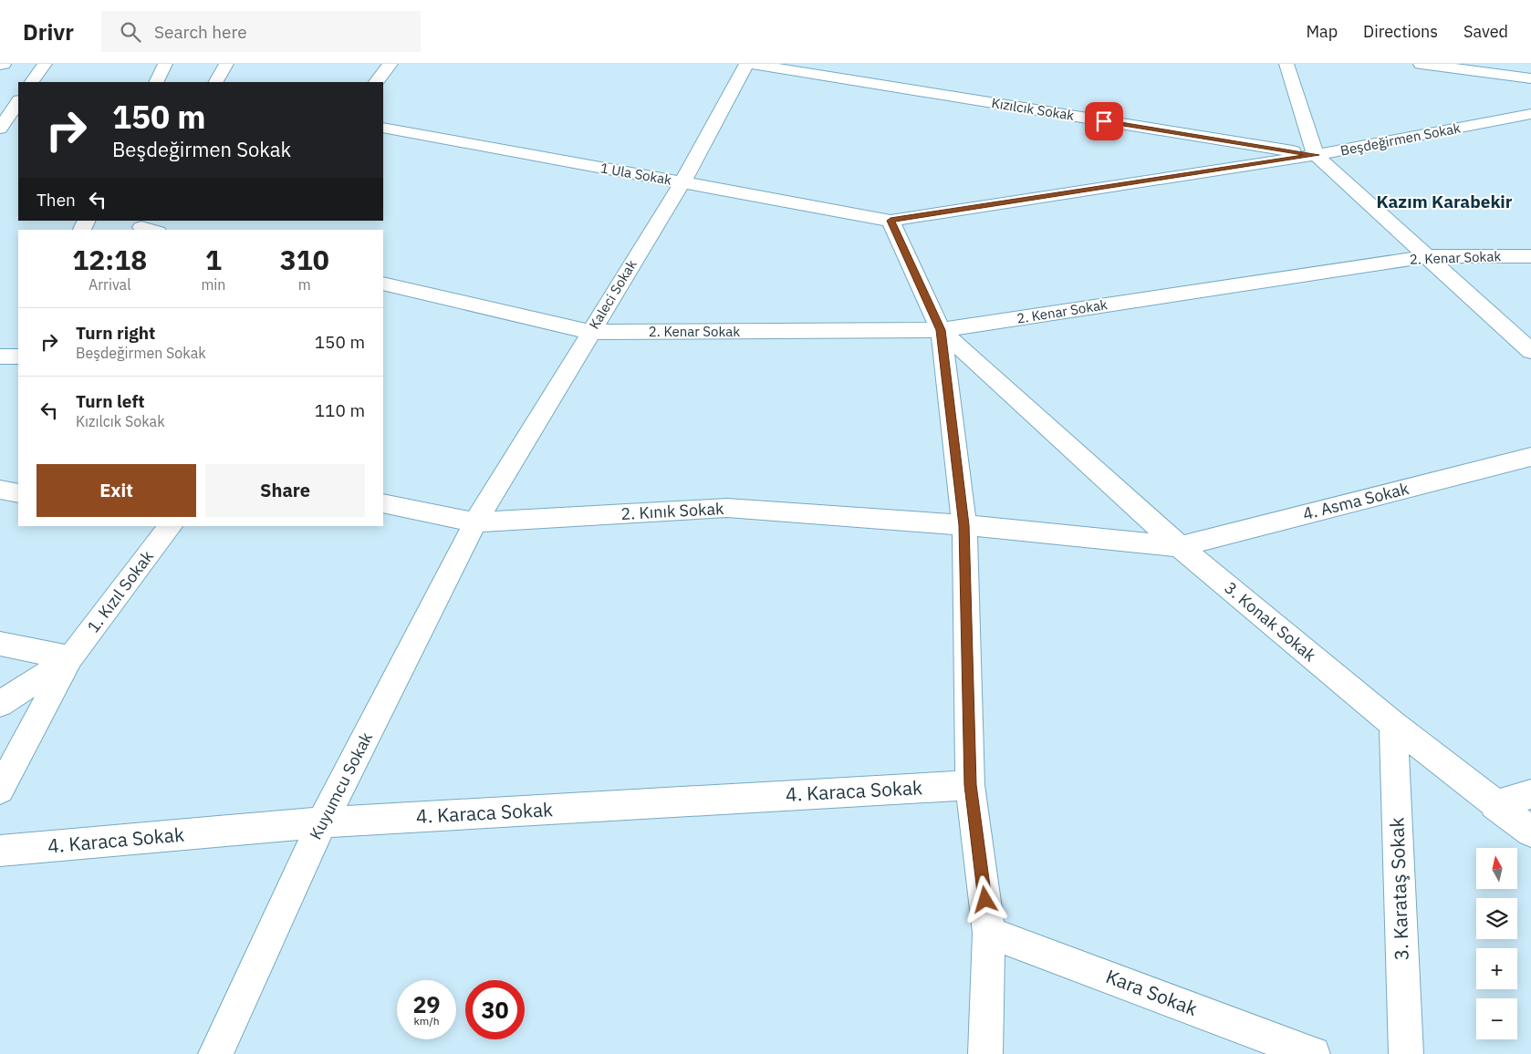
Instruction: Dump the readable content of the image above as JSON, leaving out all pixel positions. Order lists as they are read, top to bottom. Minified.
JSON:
{"streets":{"street":["Kızılcık Sokak","Beşdeğirmen Sokak","1 Ula Sokak","2. Kenar Sokak","Kaleci Sokak","4. Asma Sokak","2. Kınık Sokak","1. Kızıl Sokak","3. Konak Sokak","Kuyumcu Sokak","4. Karaca Sokak","3. Karataş Sokak","Kara Sokak"]},"crossings":[["Kızılcık Sokak","Beşdeğirmen Sokak"],["Kızılcık Sokak","Kaleci Sokak"],["Beşdeğirmen Sokak","1 Ula Sokak"],["1 Ula Sokak","Kaleci Sokak"],["2. Kenar Sokak","Kaleci Sokak"],["2. Kenar Sokak","3. Konak Sokak"],["Kaleci Sokak","2. Kınık Sokak"],["Kaleci Sokak","Kuyumcu Sokak"],["4. Asma Sokak","3. Konak Sokak"],["2. Kınık Sokak","Kuyumcu Sokak"],["3. Konak Sokak","3. Karataş Sokak"],["Kuyumcu Sokak","4. Karaca Sokak"]],"districts":["Kazım Karabekir"],"north":"top","page":{"header":"Drivr","search":"Search here","nav":["Map","Directions","Saved"],"turn":["150 m","Beşdeğirmen Sokak"],"then":"Then","eta":["12:18","Arrival","1","min","310","m"],"list":[{"name":"Turn right","note":"Beşdeğirmen Sokak","value":"150 m"},{"name":"Turn left","note":"Kızılcık Sokak","value":"110 m"}],"buttons":["Exit","Share"],"map_buttons":["+","−"],"speed":"29 km/h","limit":"30"}}
